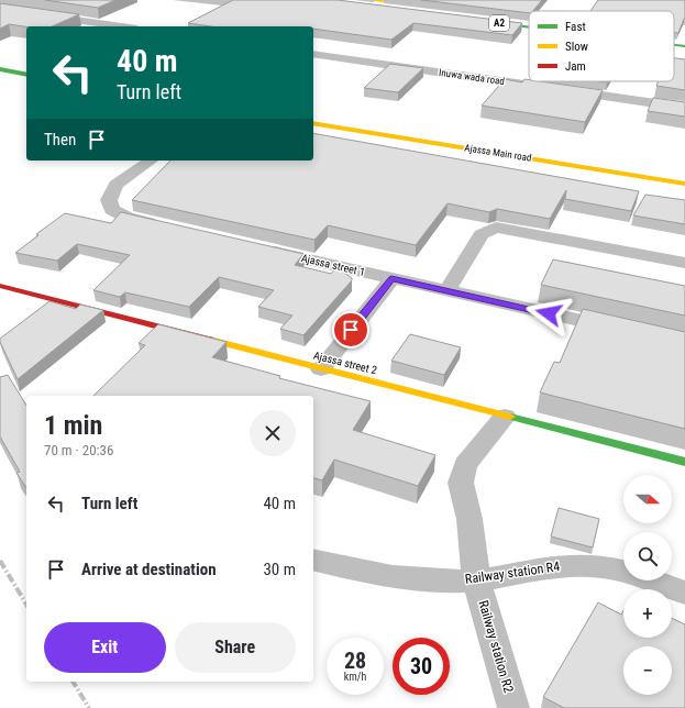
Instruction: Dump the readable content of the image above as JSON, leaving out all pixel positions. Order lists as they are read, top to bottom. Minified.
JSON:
{"streets":{"main road":["A2","Ajassa Main road","Ajassa street 2"],"street":["Inuwa wada road","Ajassa street 1","Railway station R4","Railway station R2"]},"crossings":[["Ajassa street 2","Railway station R2"],["Railway station R4","Railway station R2"]],"legend":["Fast","Slow","Jam"],"north":"right","page":{"turn":["40 m","Turn left"],"then":"Then","heading":["1 min","70 m · 20:36"],"list":[{"name":"Turn left","value":"40 m"},{"name":"Arrive at destination","value":"30 m"}],"map_buttons":["+","−"],"buttons":["Exit","Share"],"speed":"28 km/h","limit":"30"}}
